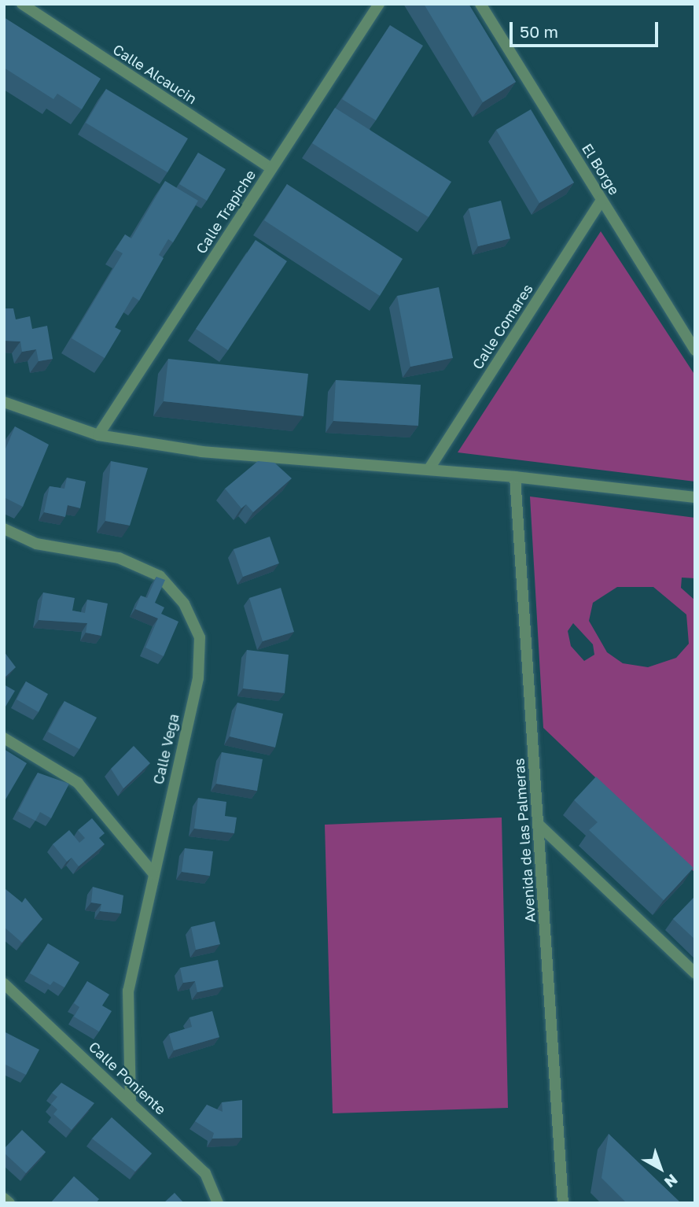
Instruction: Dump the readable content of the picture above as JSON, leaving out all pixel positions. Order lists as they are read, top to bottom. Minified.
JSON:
{"streets":{"street":["Calle Alcaucin","El Borge","Calle Trapiche","Calle Comares","Calle Vega","Avenida de las Palmeras","Calle Poniente"]},"crossings":[["Calle Alcaucin","Calle Trapiche"],["El Borge","Calle Comares"],["Calle Vega","Calle Poniente"]],"scale_bar":"50 m","north":"bottom right"}
